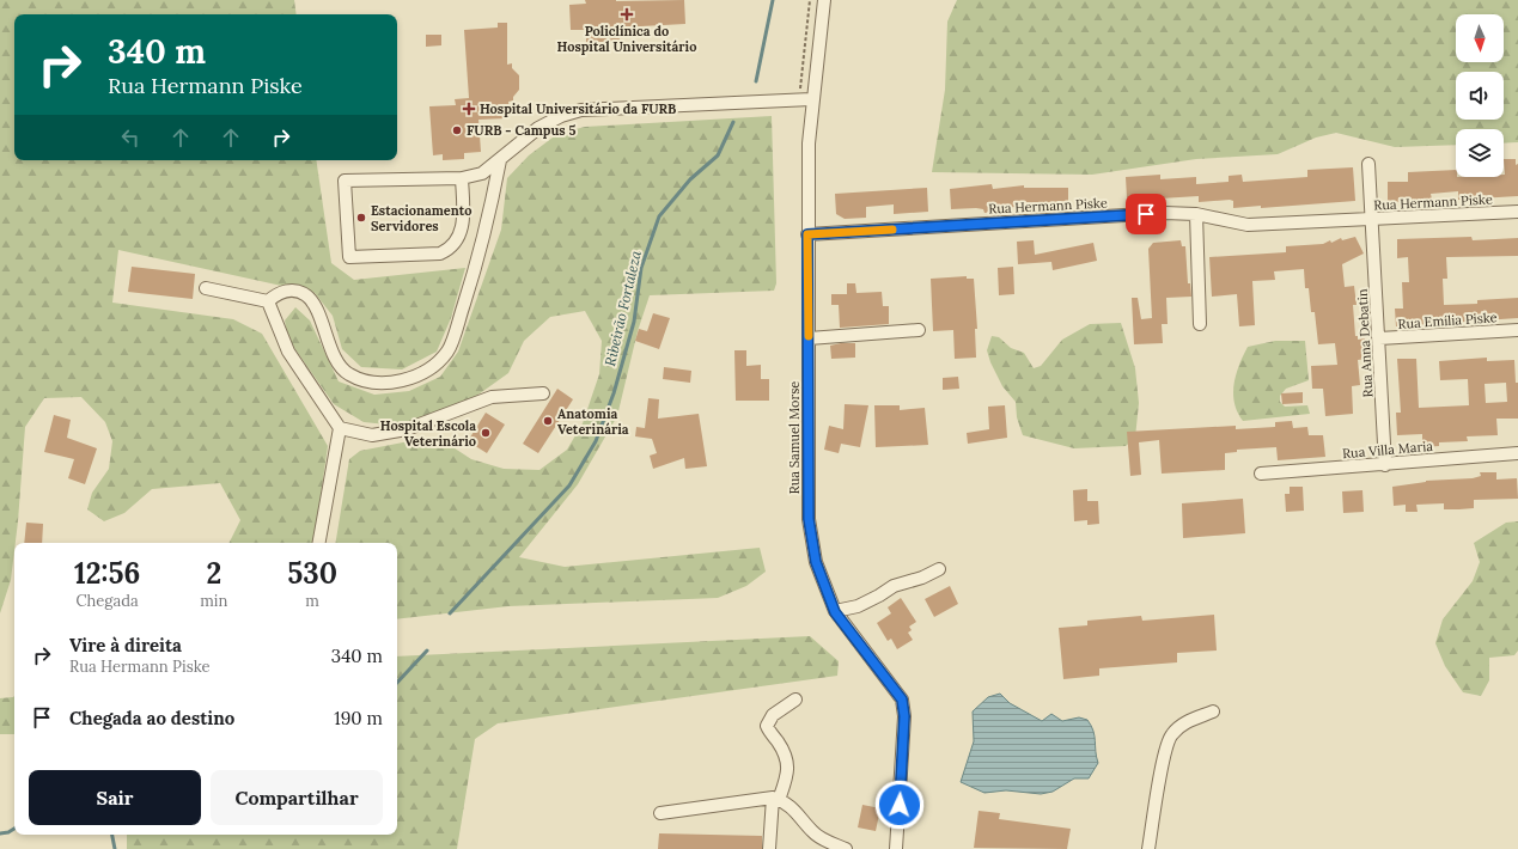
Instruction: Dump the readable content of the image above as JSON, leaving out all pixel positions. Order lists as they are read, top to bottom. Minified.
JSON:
{"streets":{"street":["Rua Hermann Piske","Rua Emília Piske","Rua Anna Debatin","Rua Samuel Morse","Rua Villa Maria"]},"crossings":[["Rua Hermann Piske","Rua Anna Debatin"],["Rua Hermann Piske","Rua Samuel Morse"],["Rua Emília Piske","Rua Anna Debatin"],["Rua Anna Debatin","Rua Villa Maria"]],"water":["Ribeirão Fortaleza"],"places":{"health":["Policlínica do Hospital Universitário","Hospital Universitário da FURB"],"other":["FURB - Campus 5","Estacionamento Servidores","Anatomia Veterinária","Hospital Escola Veterinário"]},"north":"bottom","page":{"turn":["340 m","Rua Hermann Piske"],"eta":["12:56","Chegada","2","min","530","m"],"list":[{"name":"Vire à direita","note":"Rua Hermann Piske","value":"340 m"},{"name":"Chegada ao destino","value":"190 m"}],"buttons":["Sair","Compartilhar"]}}
